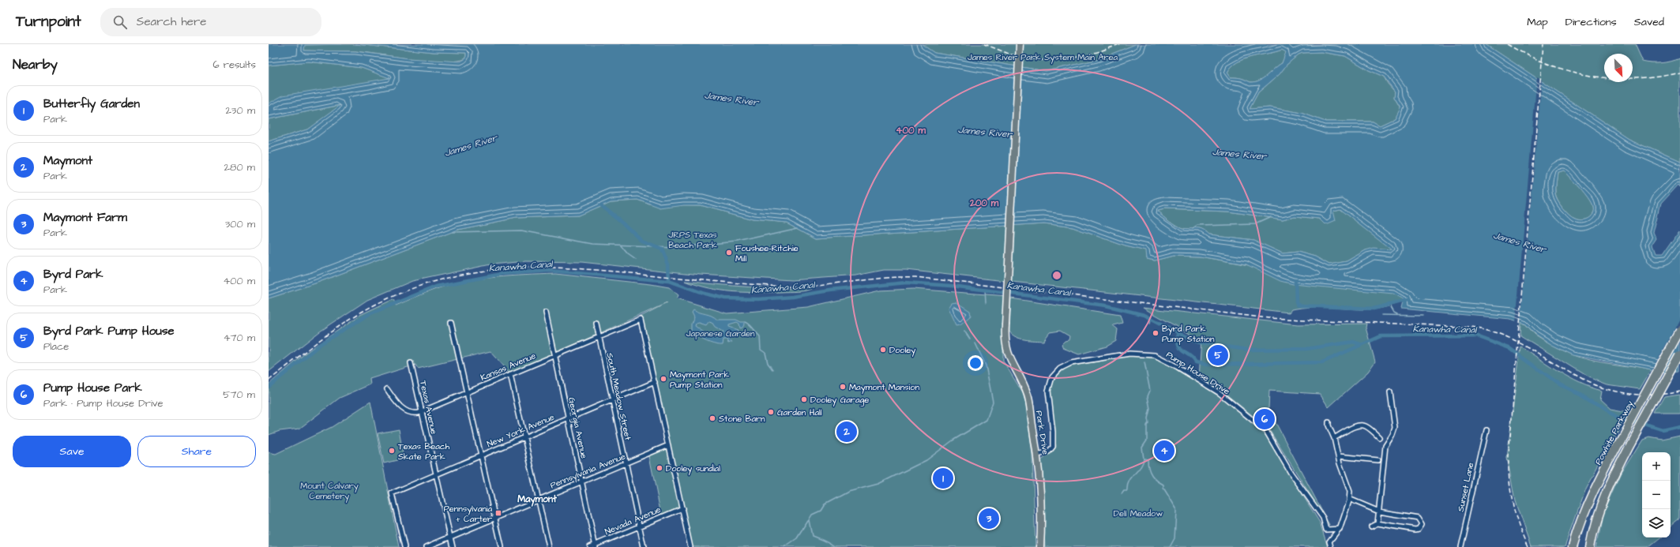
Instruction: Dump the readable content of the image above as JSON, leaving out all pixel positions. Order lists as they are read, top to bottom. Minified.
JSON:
{"streets":{"highway":["Powhite Parkway"],"main road":["Park Drive"],"street":["Kansas Avenue","Pump House Drive","South Meadow Street","Texas Avenue","Georgia Avenue","New York Avenue","Pennsylvania Avenue","Sunset Lane","Nevada Avenue"]},"crossings":[["Kansas Avenue","South Meadow Street"],["Kansas Avenue","Texas Avenue"],["Kansas Avenue","Georgia Avenue"],["Kansas Avenue","New York Avenue"],["Pump House Drive","Park Drive"],["South Meadow Street","New York Avenue"],["South Meadow Street","Pennsylvania Avenue"],["South Meadow Street","Nevada Avenue"],["Texas Avenue","New York Avenue"],["Texas Avenue","Pennsylvania Avenue"],["Georgia Avenue","New York Avenue"],["Georgia Avenue","Pennsylvania Avenue"],["Georgia Avenue","Nevada Avenue"]],"districts":["Maymont"],"water":["James River","Kanawha Canal"],"parks":["James River Park System Main Area","JRPS Texas Beach Park","Japanese Garden","Mount Calvary Cemetery","Dell Meadow"],"places":{"other":["Foushee-Ritchie Mill","Byrd Park Pump Station","Dooley","Maymont Park Pump Station","Maymont Mansion","Dooley Garage","Garden Hall","Stone Barn","Texas Beach Skate Park","Dooley sundial"],"transit":["Pennsylvania + Carter"]},"north":"bottom right","page":{"header":"Turnpoint","search":"Search here","nav":["Map","Directions","Saved"],"heading":["Nearby","6 results"],"list":[{"mark":"1","name":"Butterfly Garden","note":"Park","value":"230 m"},{"mark":"2","name":"Maymont","note":"Park","value":"280 m"},{"mark":"3","name":"Maymont Farm","note":"Park","value":"300 m"},{"mark":"4","name":"Byrd Park","note":"Park","value":"400 m"},{"mark":"5","name":"Byrd Park Pump House","note":"Place","value":"470 m"},{"mark":"6","name":"Pump House Park","note":"Park · Pump House Drive","value":"570 m"}],"pins":["5","6","2","4","1","3"],"buttons":["Save","Share"],"map_buttons":["+","−"]},"rings":["400 m","200 m"]}
